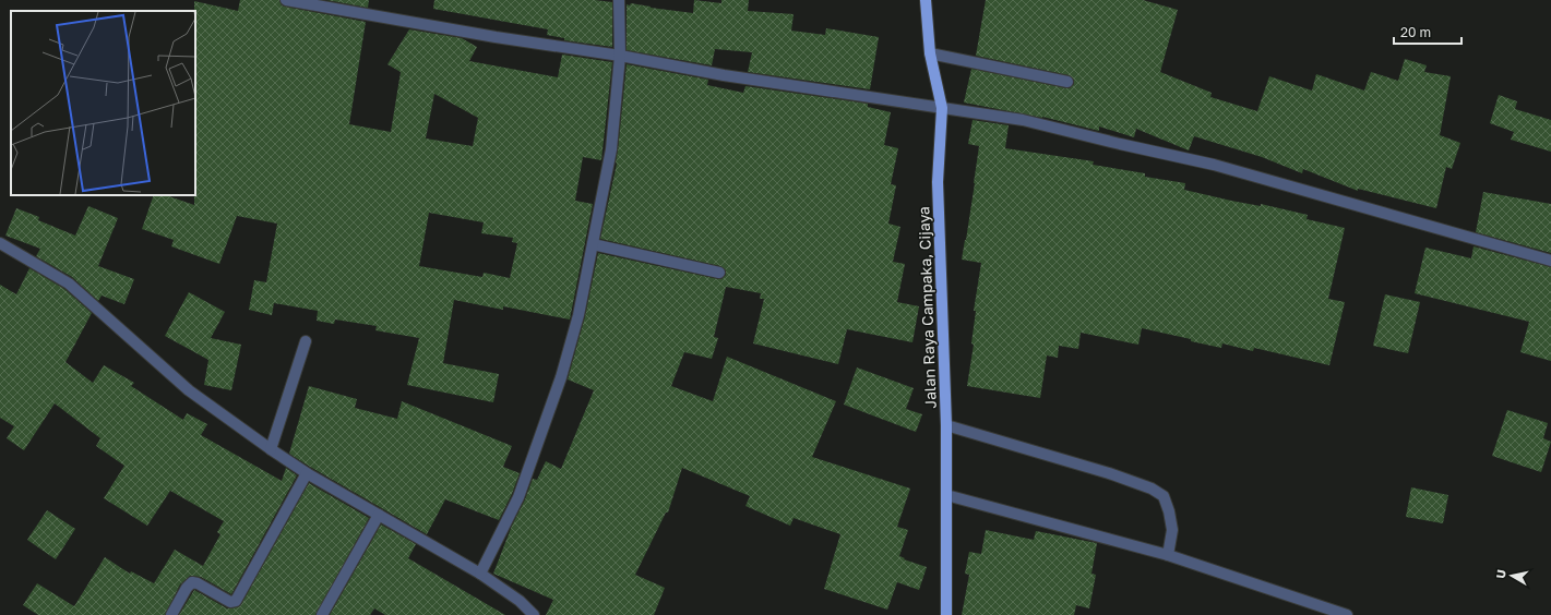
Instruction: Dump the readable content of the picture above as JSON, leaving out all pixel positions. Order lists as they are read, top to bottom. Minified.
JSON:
{"streets":{"main road":["Jalan Raya Campaka, Cijaya"]},"scale_bar":"20 m","north":"left"}
